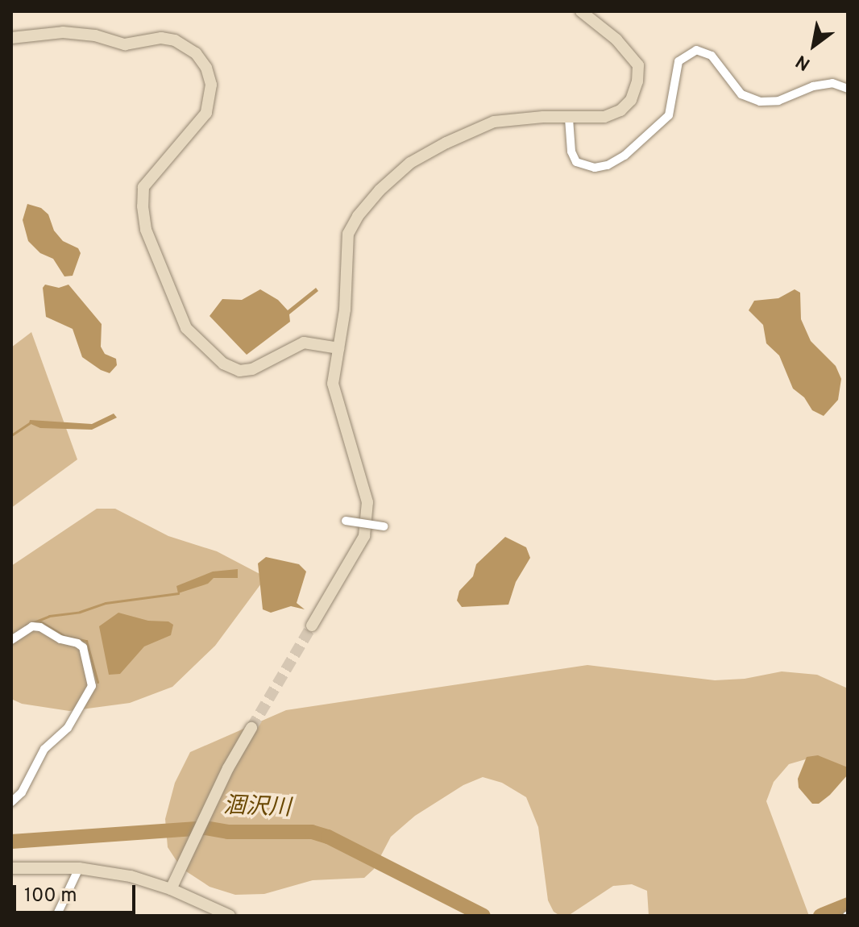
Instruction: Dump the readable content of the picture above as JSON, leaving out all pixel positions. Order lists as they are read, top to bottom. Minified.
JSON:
{"water":["涸沢川"],"scale_bar":"100 m","north":"bottom left"}
